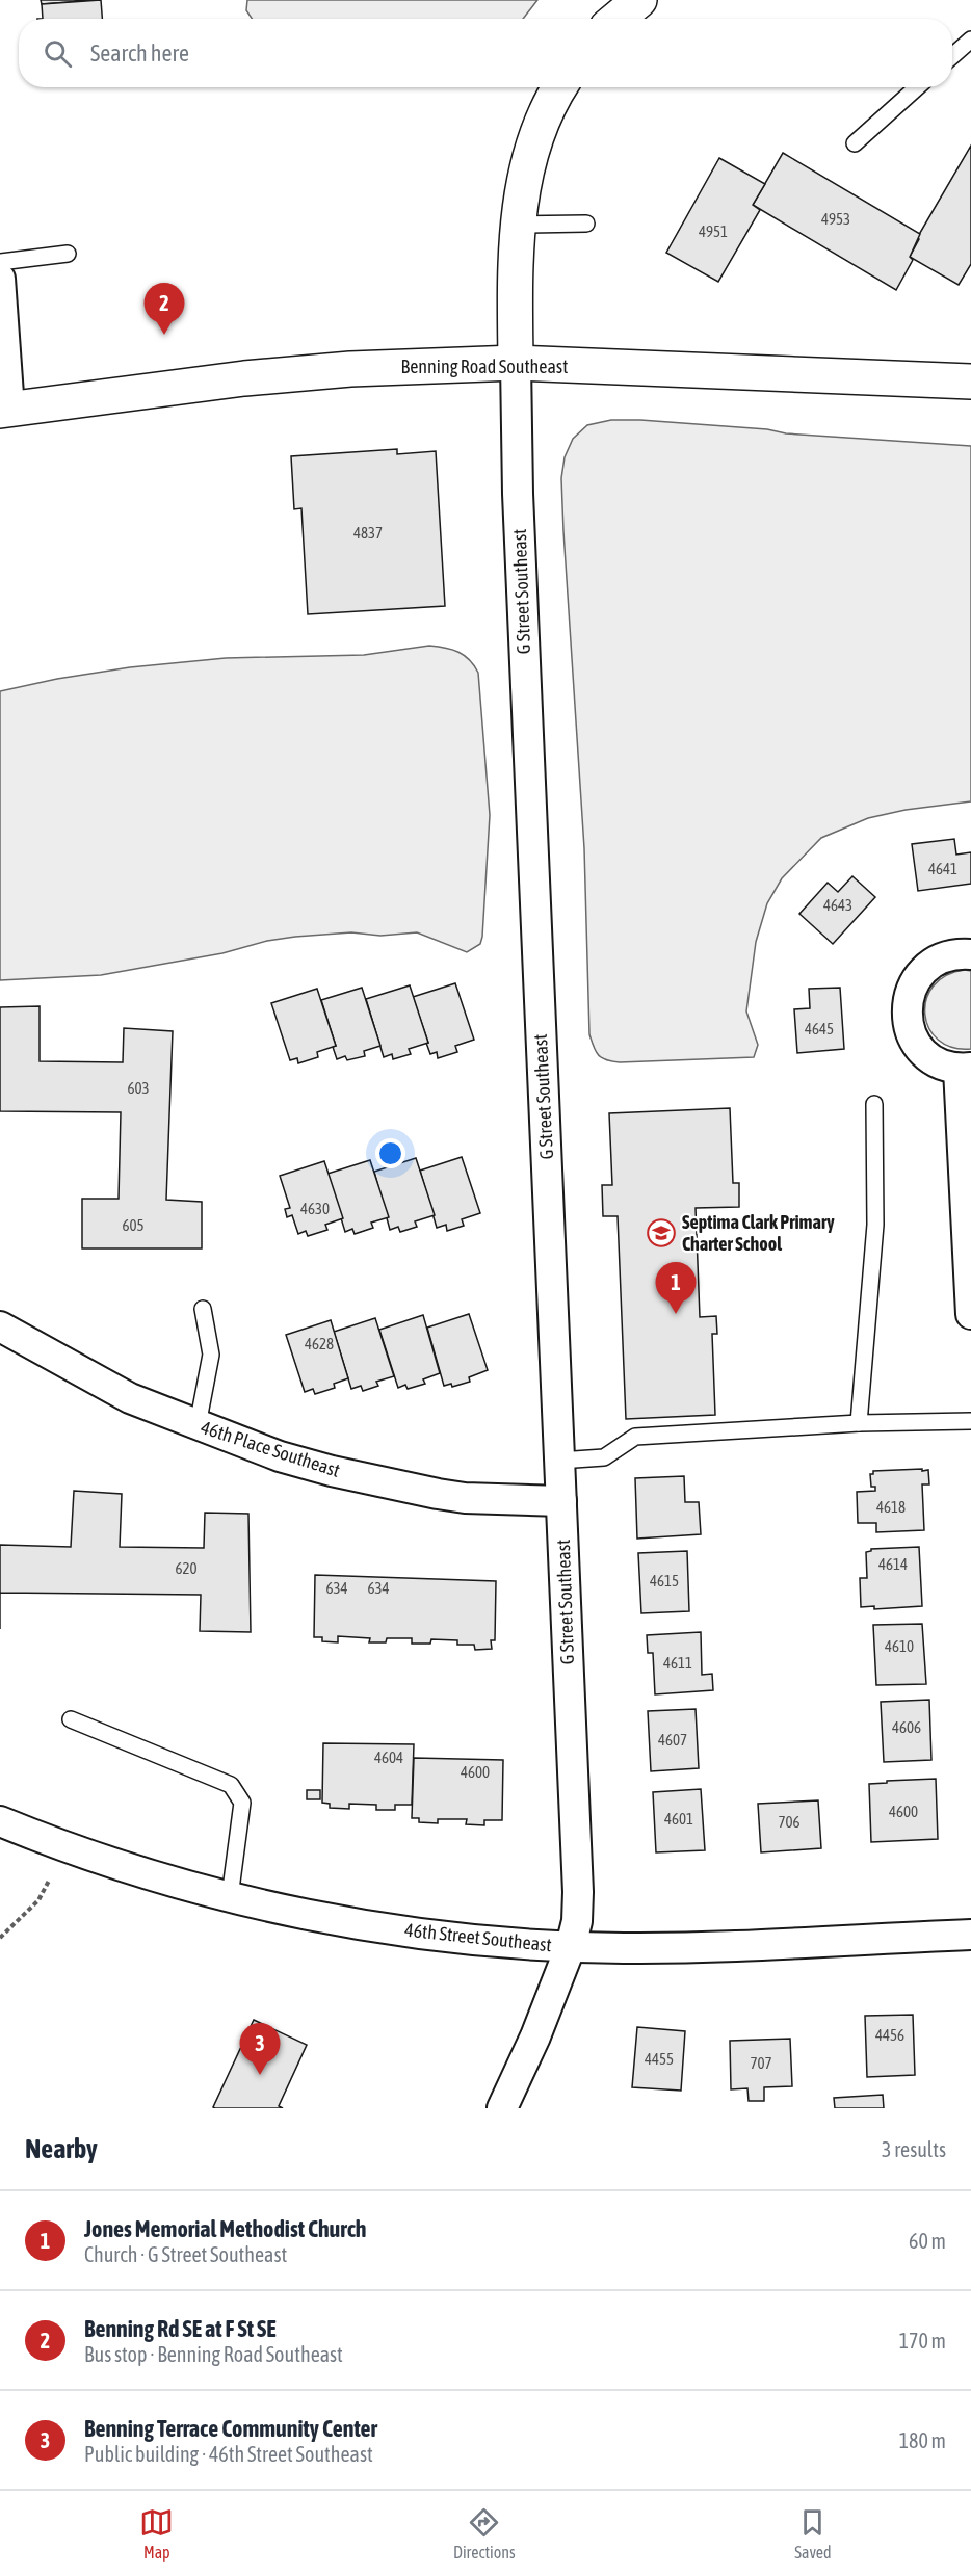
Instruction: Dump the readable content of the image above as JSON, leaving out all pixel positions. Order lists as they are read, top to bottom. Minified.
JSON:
{"streets":{"main road":["Benning Road Southeast","G Street Southeast"],"street":["46th Place Southeast","46th Street Southeast"]},"crossings":[["Benning Road Southeast","G Street Southeast"],["G Street Southeast","46th Place Southeast"],["G Street Southeast","46th Street Southeast"]],"places":{"school or university":["Septima Clark Primary Charter School"]},"house_numbers":["4953","4951","4837","4641","4643","4645","603","4630","605","4628","4618","4614","620","4615","634","634","4610","4611","4606","4607","4604","4600","4600","4601","706","4456","4455","707"],"page":{"search":"Search here","pins":["2","1","3"],"heading":["Nearby","3 results"],"list":[{"mark":"1","name":"Jones Memorial Methodist Church","note":"Church · G Street Southeast","value":"60 m"},{"mark":"2","name":"Benning Rd SE at F St SE","note":"Bus stop · Benning Road Southeast","value":"170 m"},{"mark":"3","name":"Benning Terrace Community Center","note":"Public building · 46th Street Southeast","value":"180 m"}],"nav":["Map","Directions","Saved"]}}
